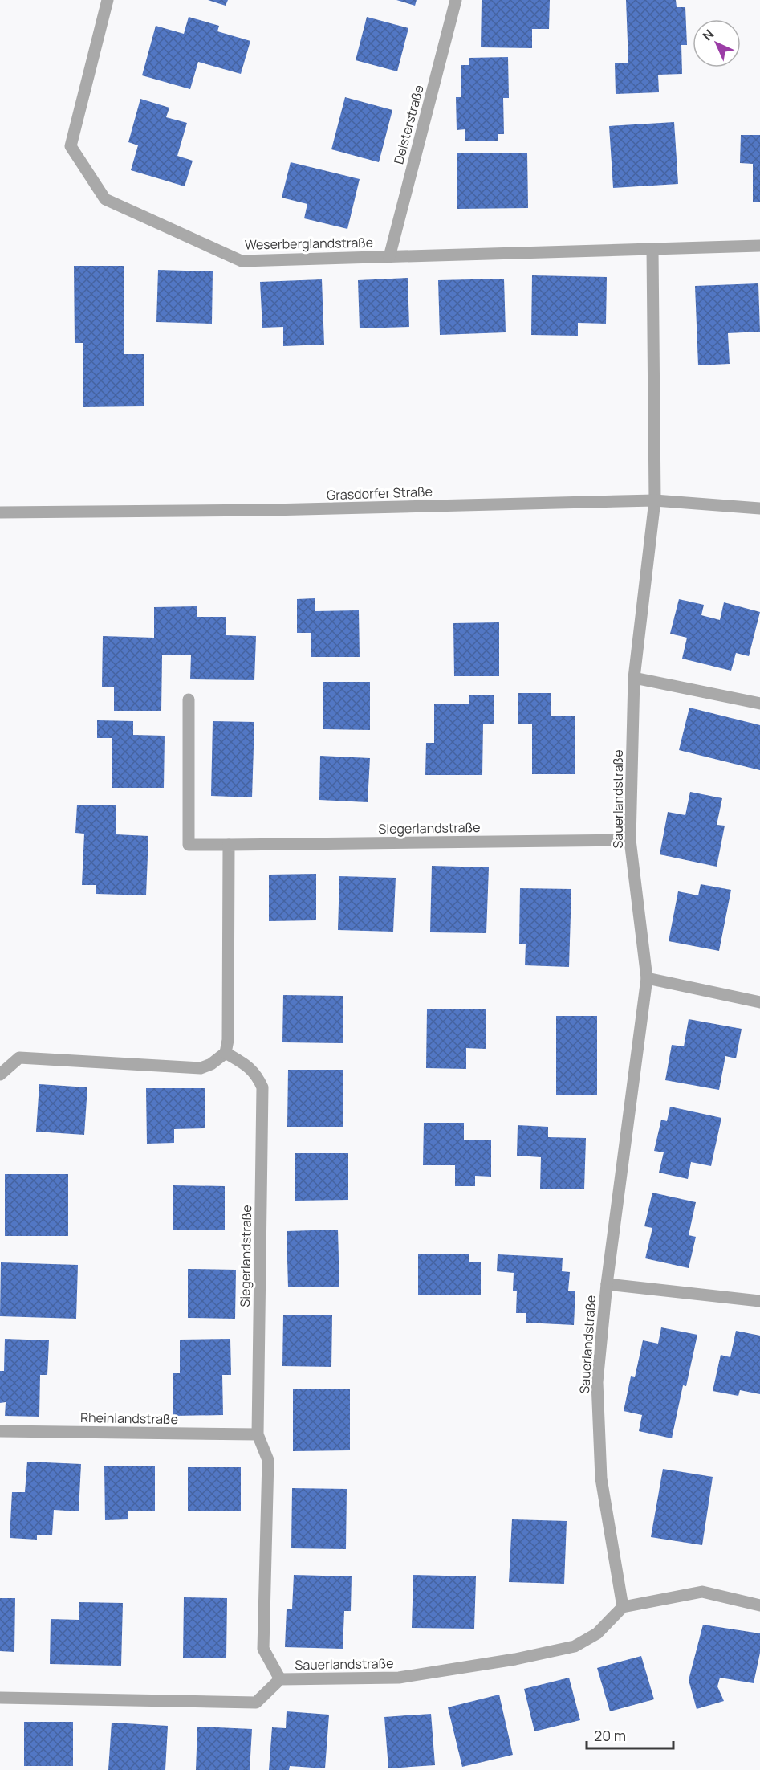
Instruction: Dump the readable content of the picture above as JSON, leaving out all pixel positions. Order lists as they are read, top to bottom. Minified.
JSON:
{"streets":{"street":["Deisterstraße","Weserberglandstraße","Grasdorfer Straße","Sauerlandstraße","Siegerlandstraße","Rheinlandstraße"]},"crossings":[["Deisterstraße","Weserberglandstraße"],["Grasdorfer Straße","Sauerlandstraße"],["Sauerlandstraße","Siegerlandstraße"],["Siegerlandstraße","Rheinlandstraße"]],"scale_bar":"20 m","north":"top left"}
